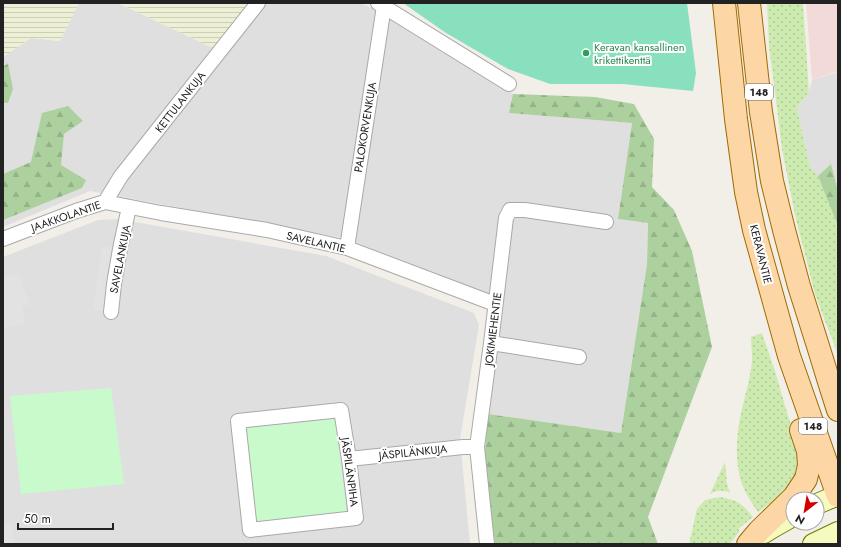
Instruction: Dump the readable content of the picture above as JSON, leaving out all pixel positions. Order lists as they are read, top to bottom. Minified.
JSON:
{"streets":{"main road":["148","KERAVANTIE"],"street":["KETTULANKUJA","PALOKORVENKUJA","JAAKKOLANTIE","SAVELANTIE","SAVELANKUJA","JOKIMIEHENTIE","JÄSPILÄNKUJA","JÄSPILÄNPIHA"]},"crossings":[["KETTULANKUJA","JAAKKOLANTIE"],["PALOKORVENKUJA","SAVELANTIE"],["JAAKKOLANTIE","SAVELANTIE"],["JAAKKOLANTIE","SAVELANKUJA"],["SAVELANTIE","SAVELANKUJA"],["SAVELANTIE","JOKIMIEHENTIE"],["JOKIMIEHENTIE","JÄSPILÄNKUJA"],["JÄSPILÄNKUJA","JÄSPILÄNPIHA"]],"places":["Keravan kansallinen krikettikenttä"],"scale_bar":"50 m","north":"bottom left"}
